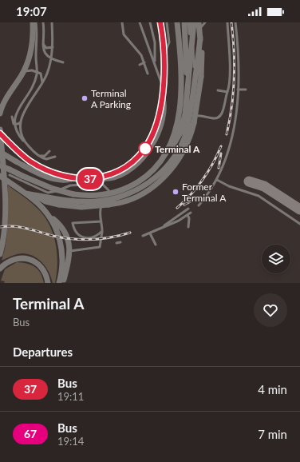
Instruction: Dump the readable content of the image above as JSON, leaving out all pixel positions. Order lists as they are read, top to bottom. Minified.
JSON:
{"places":["Terminal A Parking","Terminal A","Former Terminal A"],"lines":["bus line 37"],"page":{"status":"19:07","on_map":"37","heading":[["Terminal A","Bus"],"Departures"],"list":[{"mark":"37","name":"Bus","note":"19:11","value":"4 min"},{"mark":"67","name":"Bus","note":"19:14","value":"7 min"}]}}
